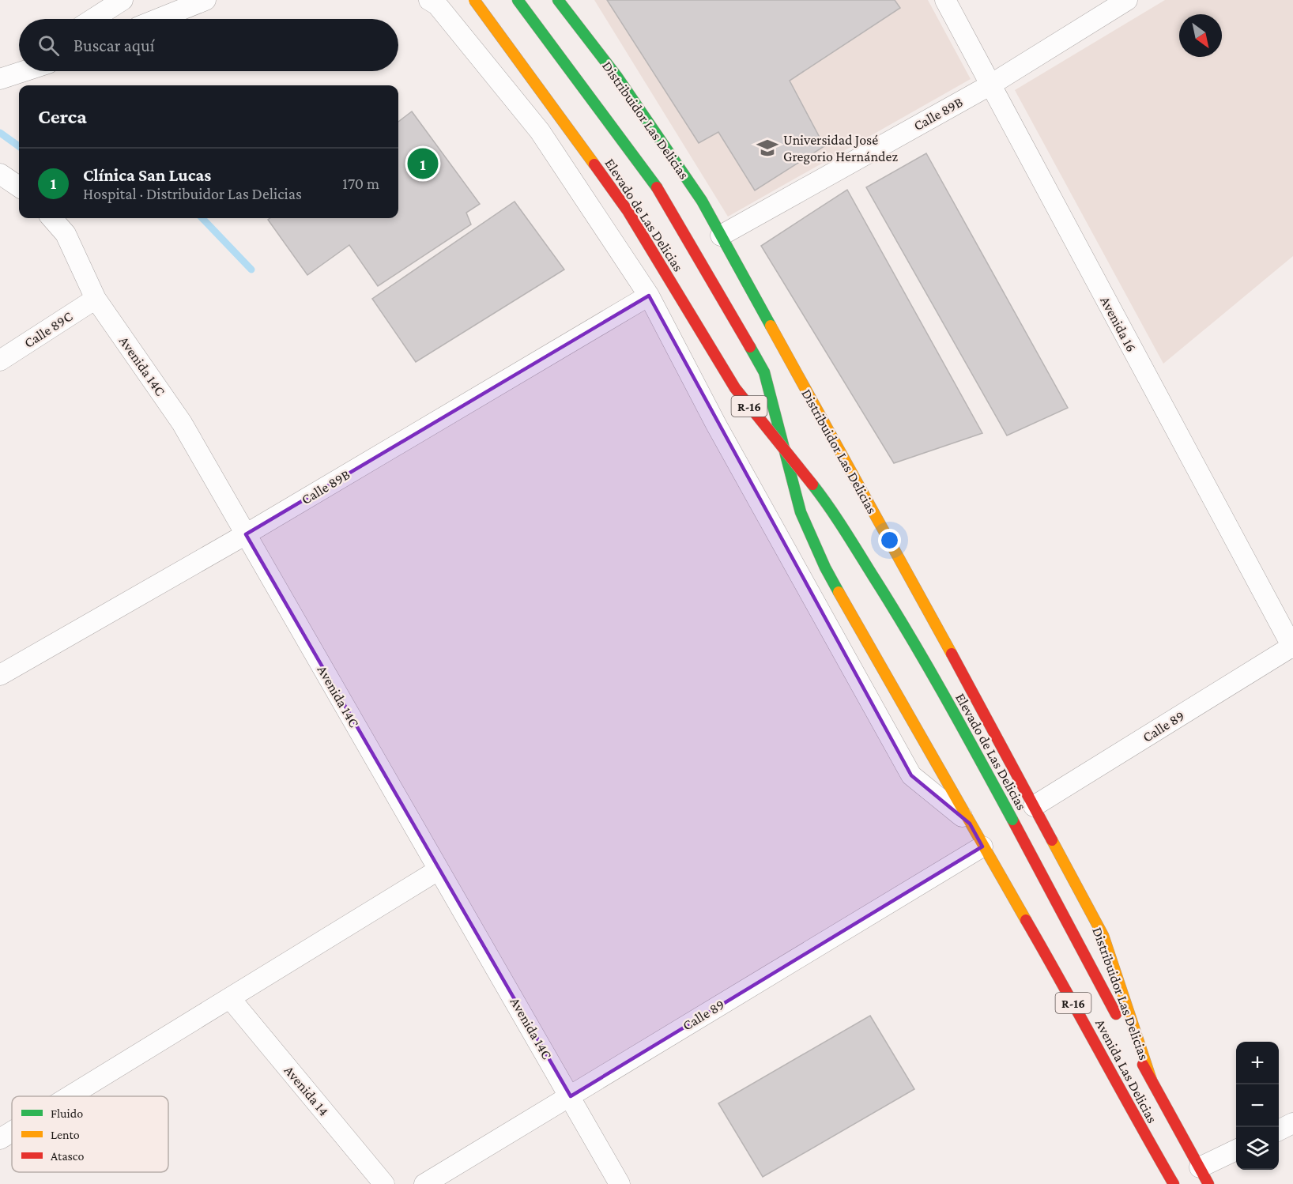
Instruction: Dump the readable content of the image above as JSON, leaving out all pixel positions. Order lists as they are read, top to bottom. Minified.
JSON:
{"streets":{"main road":["Distribuidor Las Delicias","Elevado de Las Delicias","R-16","Avenida Las Delicias"],"street":["Calle 89B","Avenida 16","Calle 89C","Avenida 14C","Calle 89","Avenida 14"]},"crossings":[["Calle 89B","Distribuidor Las Delicias"],["Calle 89B","Avenida 16"],["Calle 89B","Avenida 14C"],["Calle 89B","R-16"],["Distribuidor Las Delicias","Elevado de Las Delicias"],["Distribuidor Las Delicias","R-16"],["Distribuidor Las Delicias","Calle 89"],["Elevado de Las Delicias","R-16"],["Elevado de Las Delicias","Avenida Las Delicias"],["Avenida 16","Calle 89"],["Calle 89C","Avenida 14C"],["Avenida 14C","Calle 89"],["R-16","Avenida Las Delicias"],["Calle 89","Avenida Las Delicias"]],"places":{"school or university":["Universidad José Gregorio Hernández"]},"legend":["Fluido","Lento","Atasco"],"north":"bottom right","page":{"search":"Buscar aquí","heading":"Cerca","pins":"1","list":[{"mark":"1","name":"Clínica San Lucas","note":"Hospital · Distribuidor Las Delicias","value":"170 m"}],"map_buttons":["+","−"]}}
